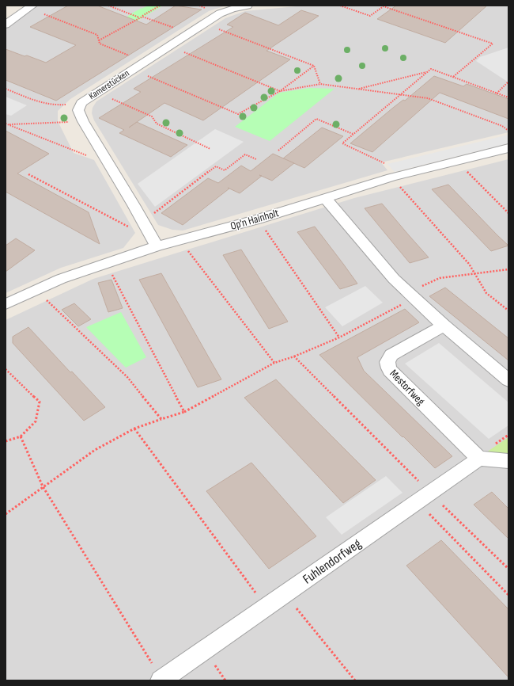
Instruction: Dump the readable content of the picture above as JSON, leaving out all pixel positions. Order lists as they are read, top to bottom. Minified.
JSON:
{"streets":{"street":["Kamerstücken","Op'n Hainholt","Mestorfweg","Fuhlendorfweg"]},"crossings":[["Kamerstücken","Op'n Hainholt"],["Mestorfweg","Fuhlendorfweg"]]}
